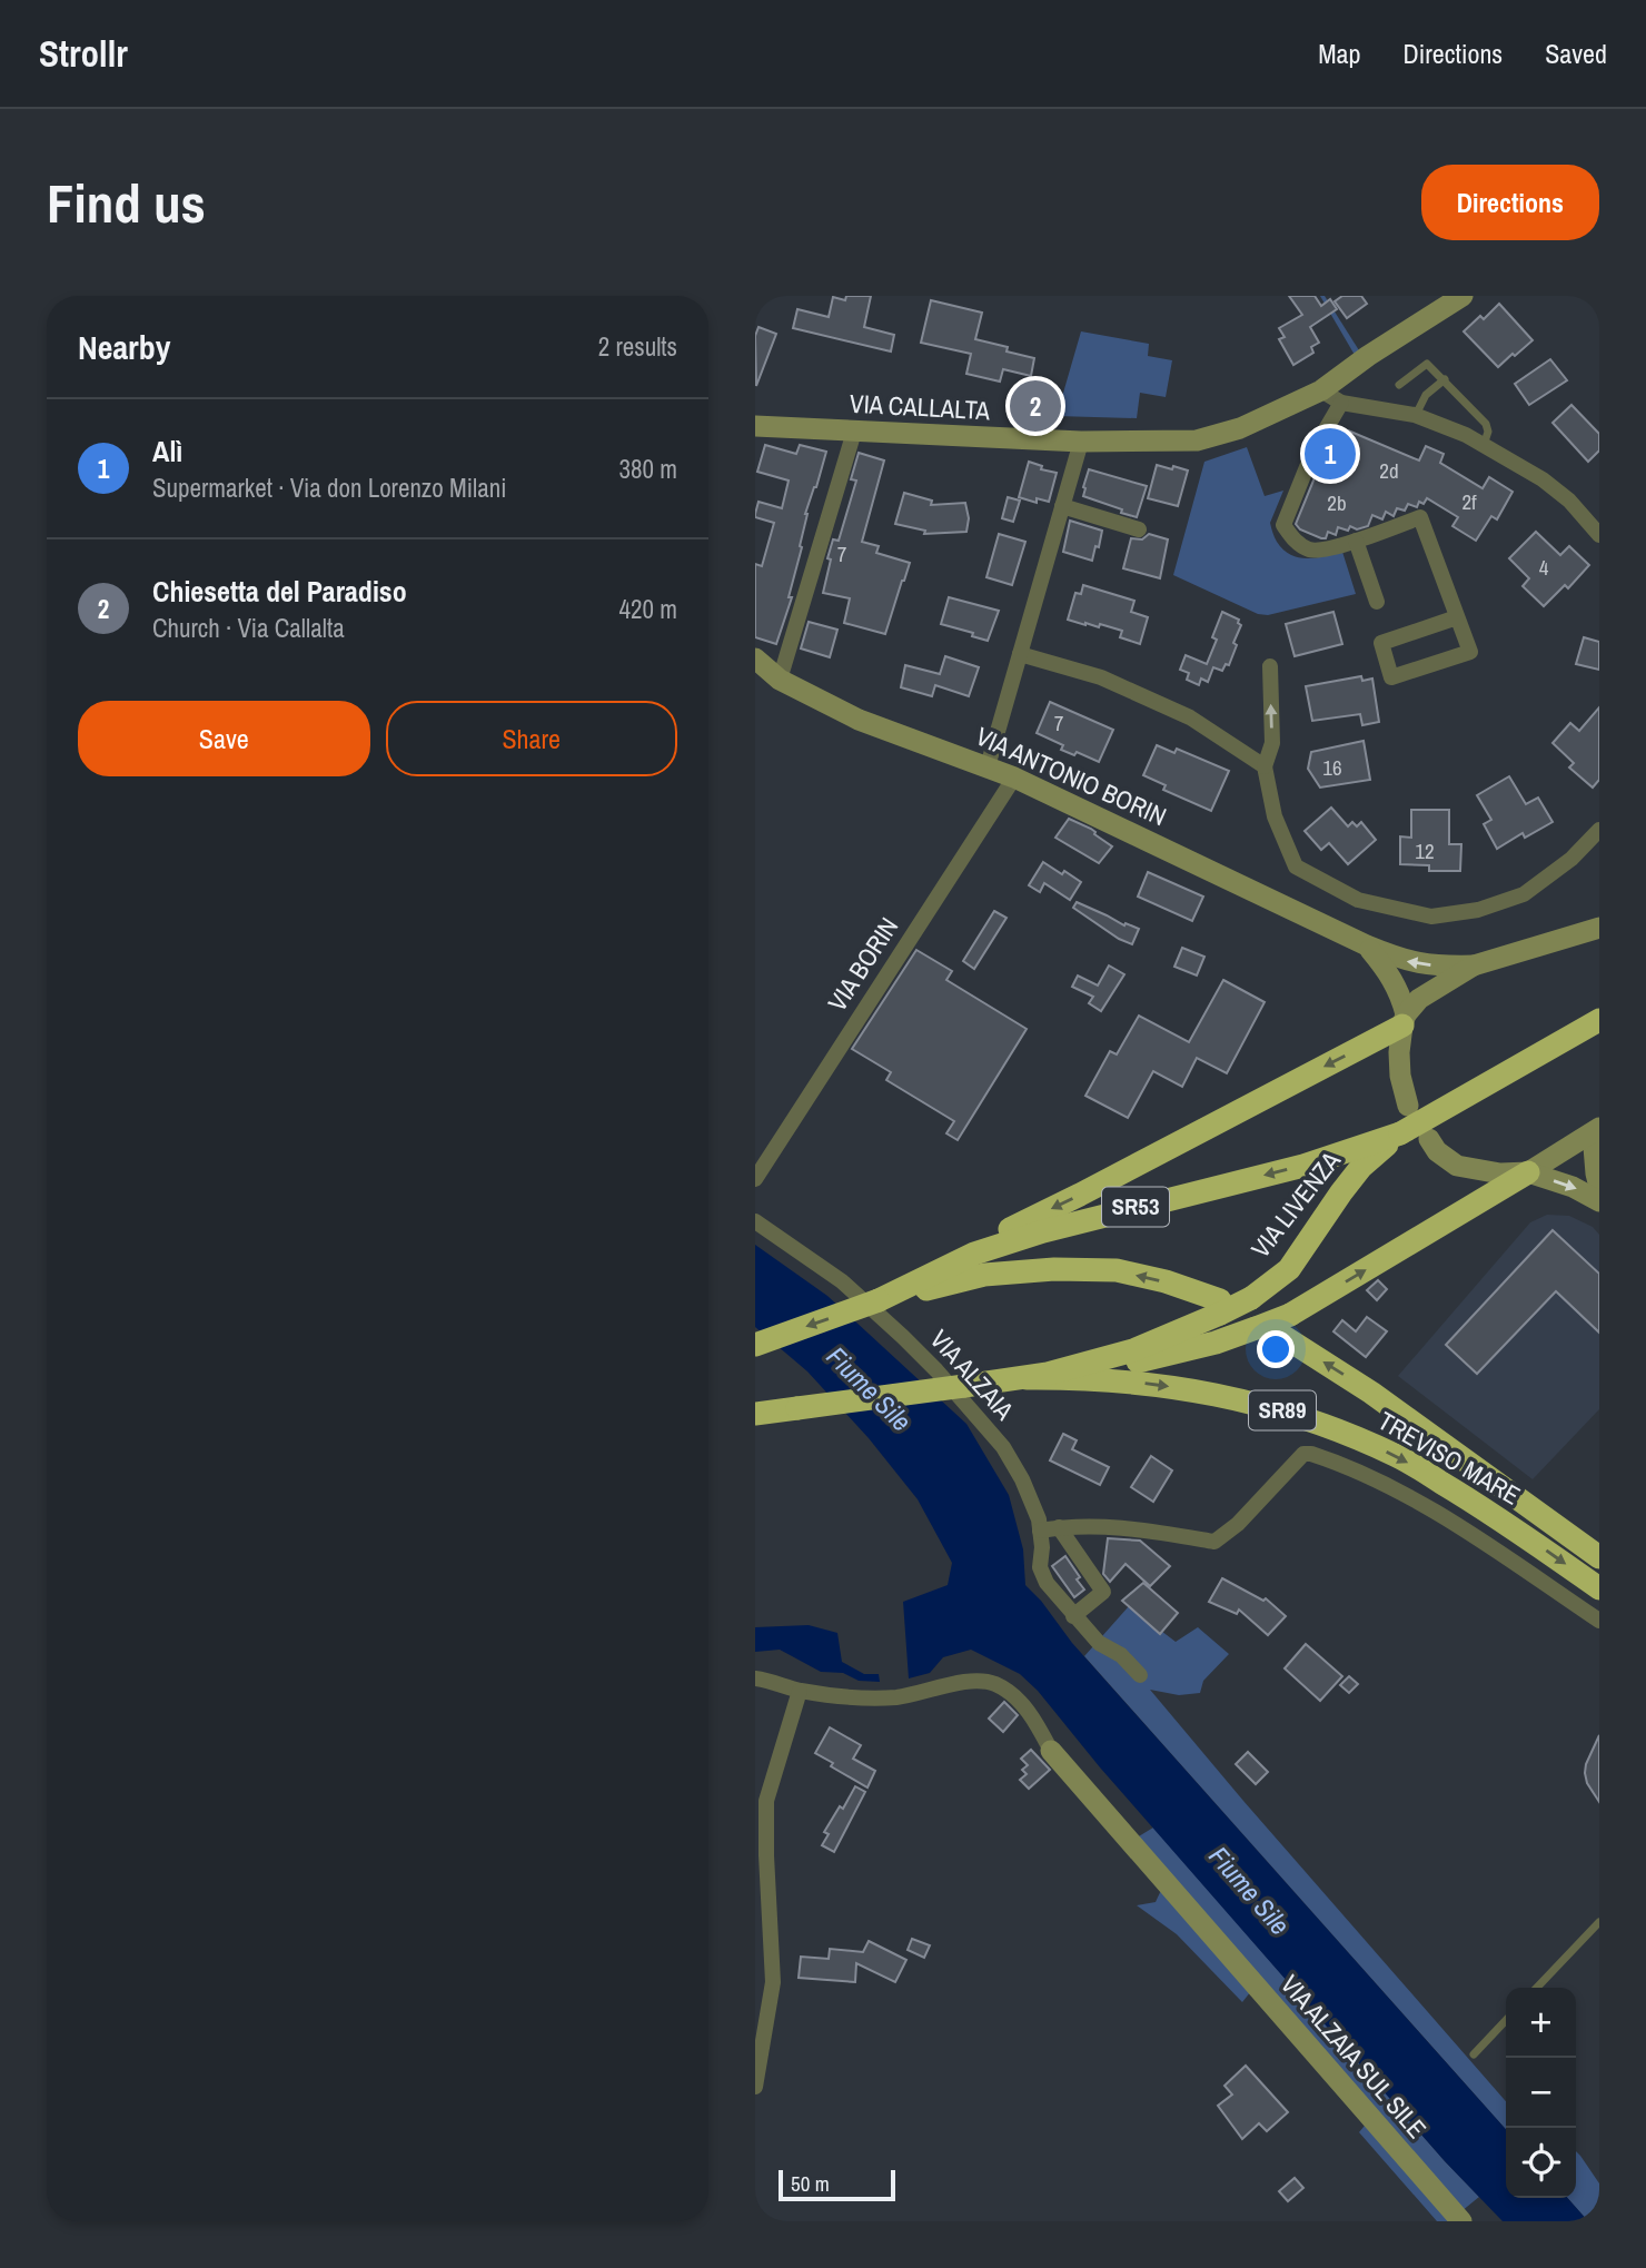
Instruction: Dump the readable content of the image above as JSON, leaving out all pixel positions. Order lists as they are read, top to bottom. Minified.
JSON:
{"streets":{"highway":["VIA LIVENZA","SR53","SR89","TREVISO MARE"],"main road":["VIA CALLALTA","VIA ANTONIO BORIN","VIA ALZAIA SUL SILE"],"street":["VIA BORIN","VIA ALZAIA"]},"crossings":[["VIA ANTONIO BORIN","VIA BORIN"],["VIA LIVENZA","SR53"],["VIA LIVENZA","TREVISO MARE"]],"water":["Fiume Sile"],"house_numbers":["2d","2f","2b","7","4","7","16","12"],"scale_bar":"50 m","page":{"header":"Strollr","nav":["Map","Directions","Saved"],"buttons":["Directions",["Save","Share"]],"title":"Find us","heading":["Nearby","2 results"],"pins":["2","1"],"list":[{"mark":"1","name":"Alì","note":"Supermarket · Via don Lorenzo Milani","value":"380 m"},{"mark":"2","name":"Chiesetta del Paradiso","note":"Church · Via Callalta","value":"420 m"}],"map_buttons":["+","−"],"scale":"50 m"}}
